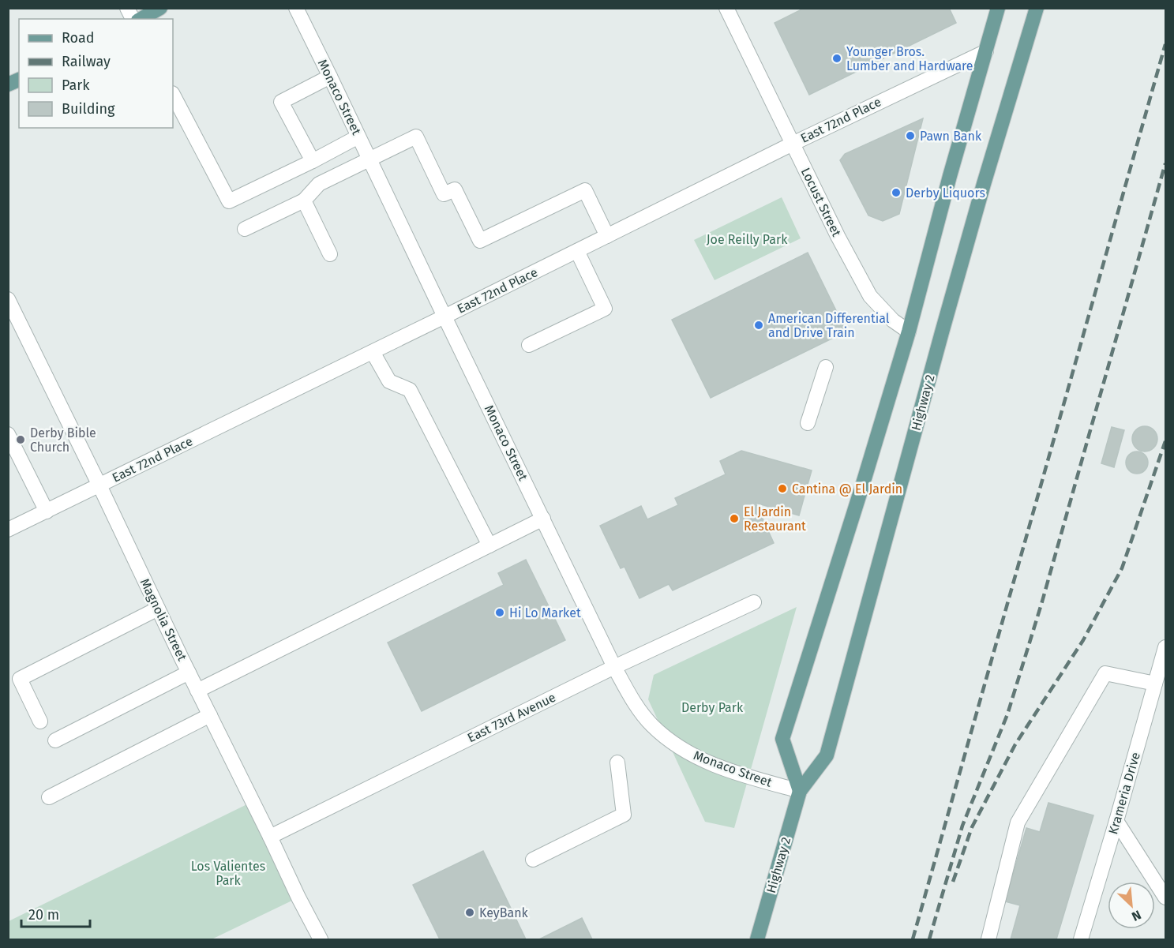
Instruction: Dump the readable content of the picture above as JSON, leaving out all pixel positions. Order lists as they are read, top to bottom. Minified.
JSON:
{"streets":{"main road":["Highway 2"],"street":["Monaco Street","East 72nd Place","Locust Street","Magnolia Street","East 73rd Avenue","Krameria Drive"]},"crossings":[["Monaco Street","East 72nd Place"],["Monaco Street","Highway 2"],["Monaco Street","East 73rd Avenue"],["East 72nd Place","Locust Street"],["East 72nd Place","Magnolia Street"],["Magnolia Street","East 73rd Avenue"]],"parks":["Joe Reilly Park","Derby Park","Los Valientes Park"],"places":["Younger Bros. Lumber and Hardware","Pawn Bank","Derby Liquors","American Differential and Drive Train","Derby Bible Church","Cantina @ El Jardin","El Jardin Restaurant","Hi Lo Market","KeyBank"],"legend":["Road","Railway","Park","Building"],"scale_bar":"20 m","north":"bottom right"}
